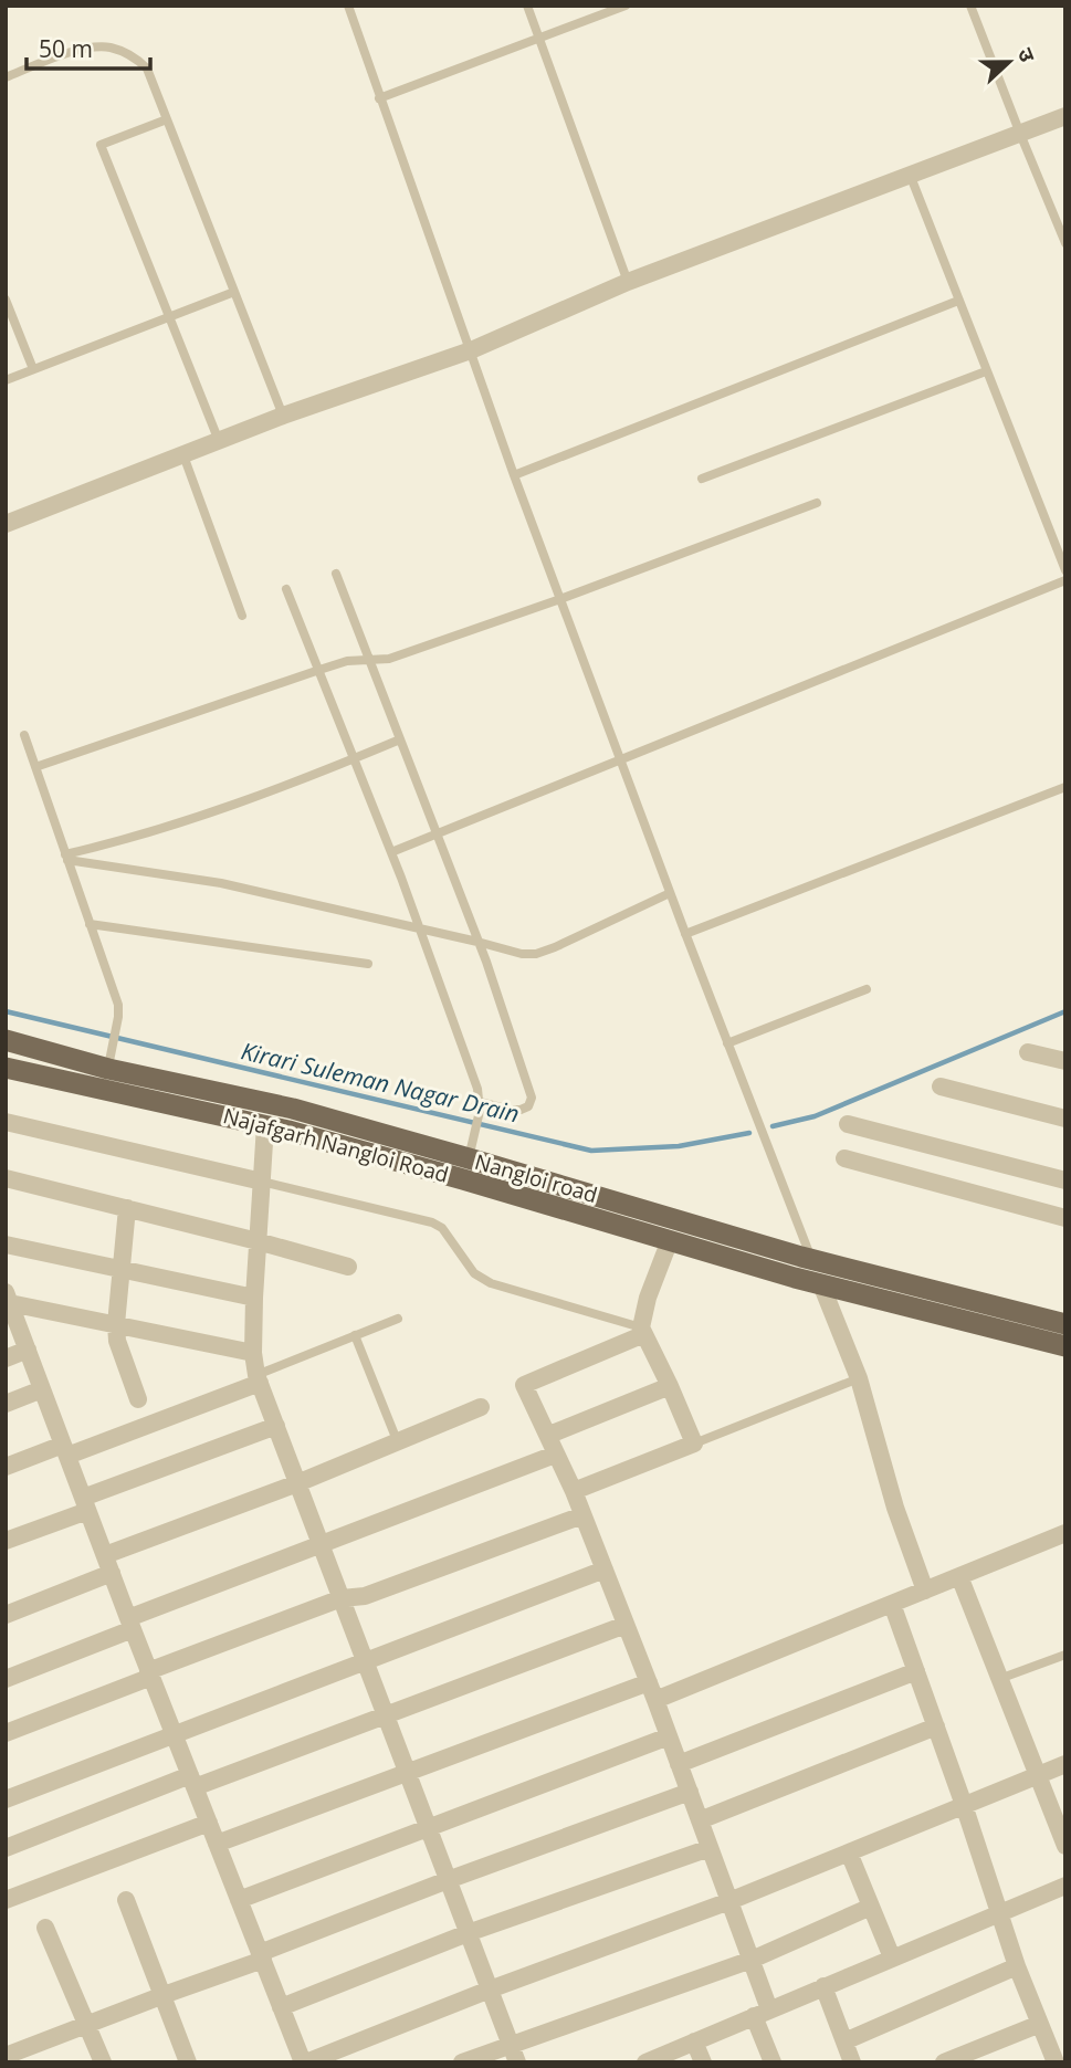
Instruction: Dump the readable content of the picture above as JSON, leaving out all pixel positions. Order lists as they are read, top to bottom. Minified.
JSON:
{"streets":{"main road":["Najafgarh Nangloi Road","Nangloi road"]},"water":["Kirari Suleman Nagar Drain"],"scale_bar":"50 m","north":"right"}
